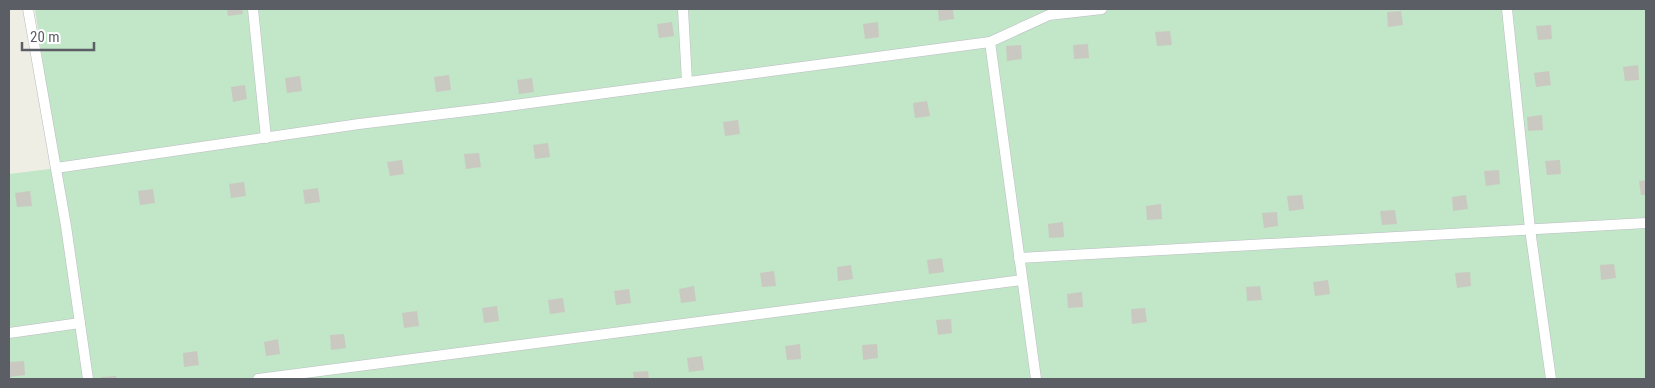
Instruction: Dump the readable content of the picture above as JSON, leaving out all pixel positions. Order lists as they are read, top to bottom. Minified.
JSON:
{"scale_bar":"20 m"}
